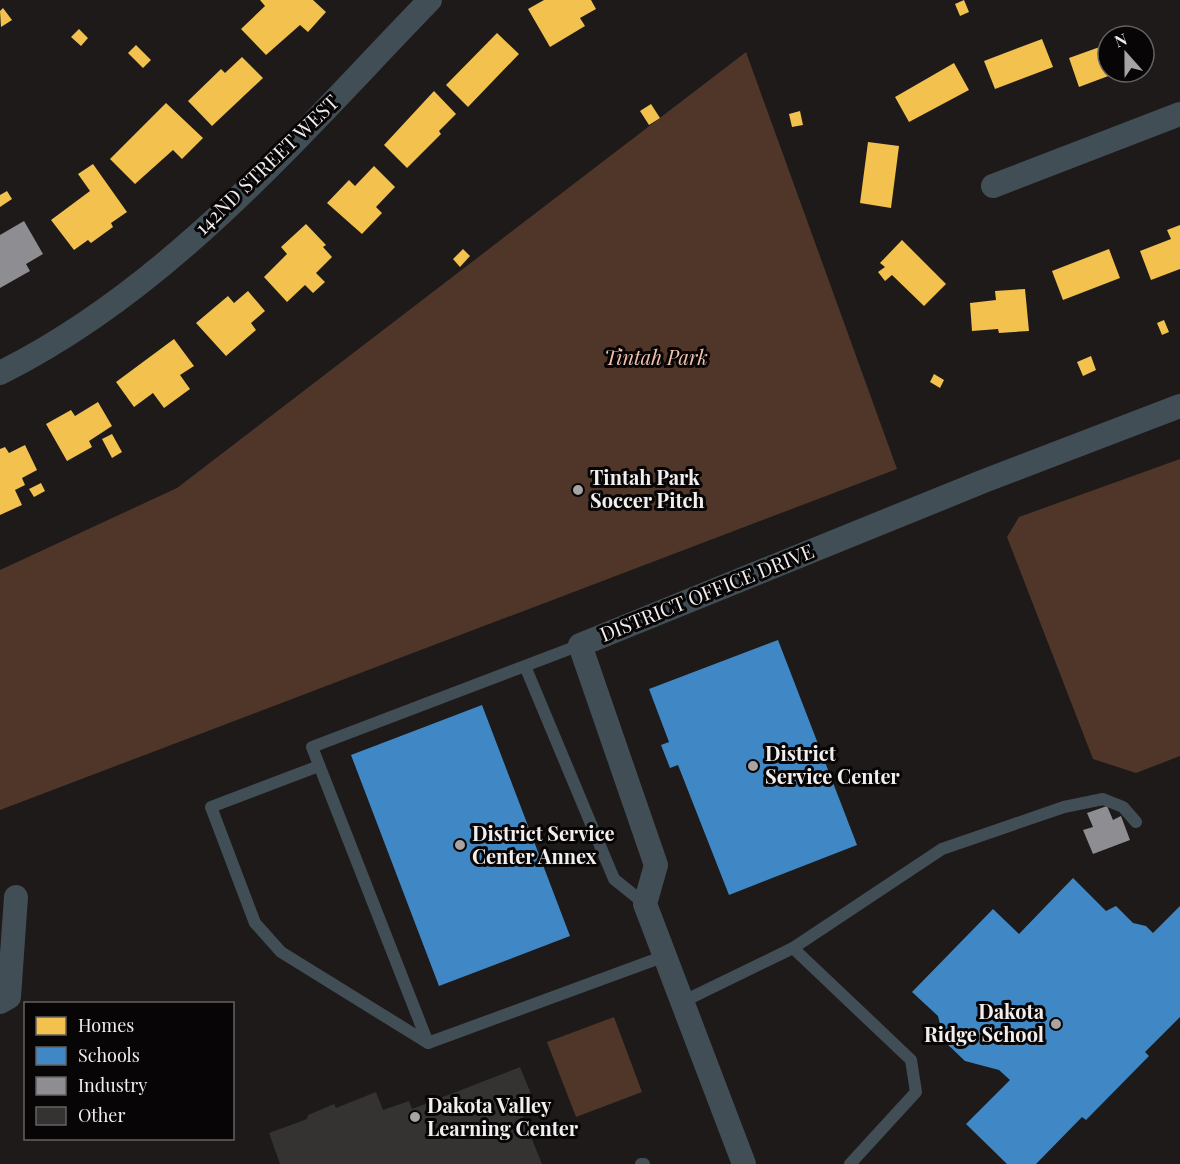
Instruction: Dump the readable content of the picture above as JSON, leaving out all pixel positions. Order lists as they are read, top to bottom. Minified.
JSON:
{"streets":{"street":["142ND STREET WEST","DISTRICT OFFICE DRIVE"]},"parks":["Tintah Park"],"places":["Tintah Park Soccer Pitch","District Service Center","District Service Center Annex","Dakota Ridge School","Dakota Valley Learning Center"],"legend":["Homes","Schools","Industry","Other"],"north":"top"}
